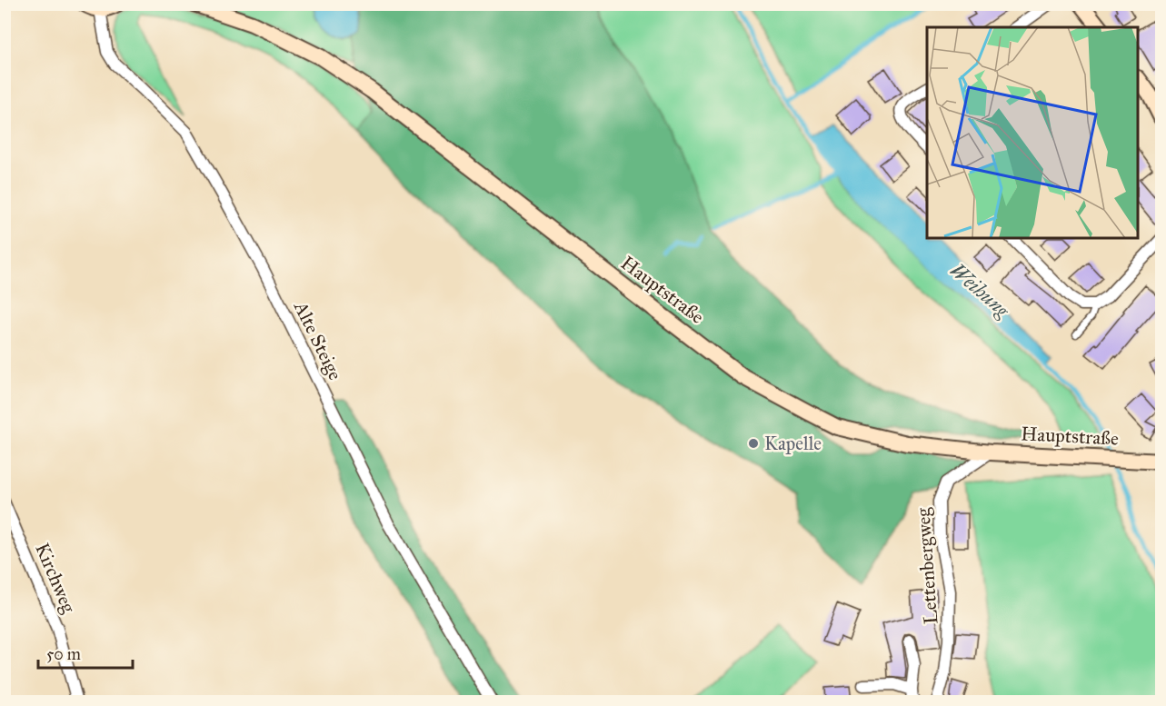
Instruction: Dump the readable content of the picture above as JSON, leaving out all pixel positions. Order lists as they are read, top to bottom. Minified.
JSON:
{"streets":{"main road":["Hauptstraße"],"street":["Alte Steige","Lettenbergweg","Kirchweg"]},"crossings":[["Hauptstraße","Lettenbergweg"]],"water":["Weihung"],"places":["Kapelle"],"scale_bar":"50 m"}
